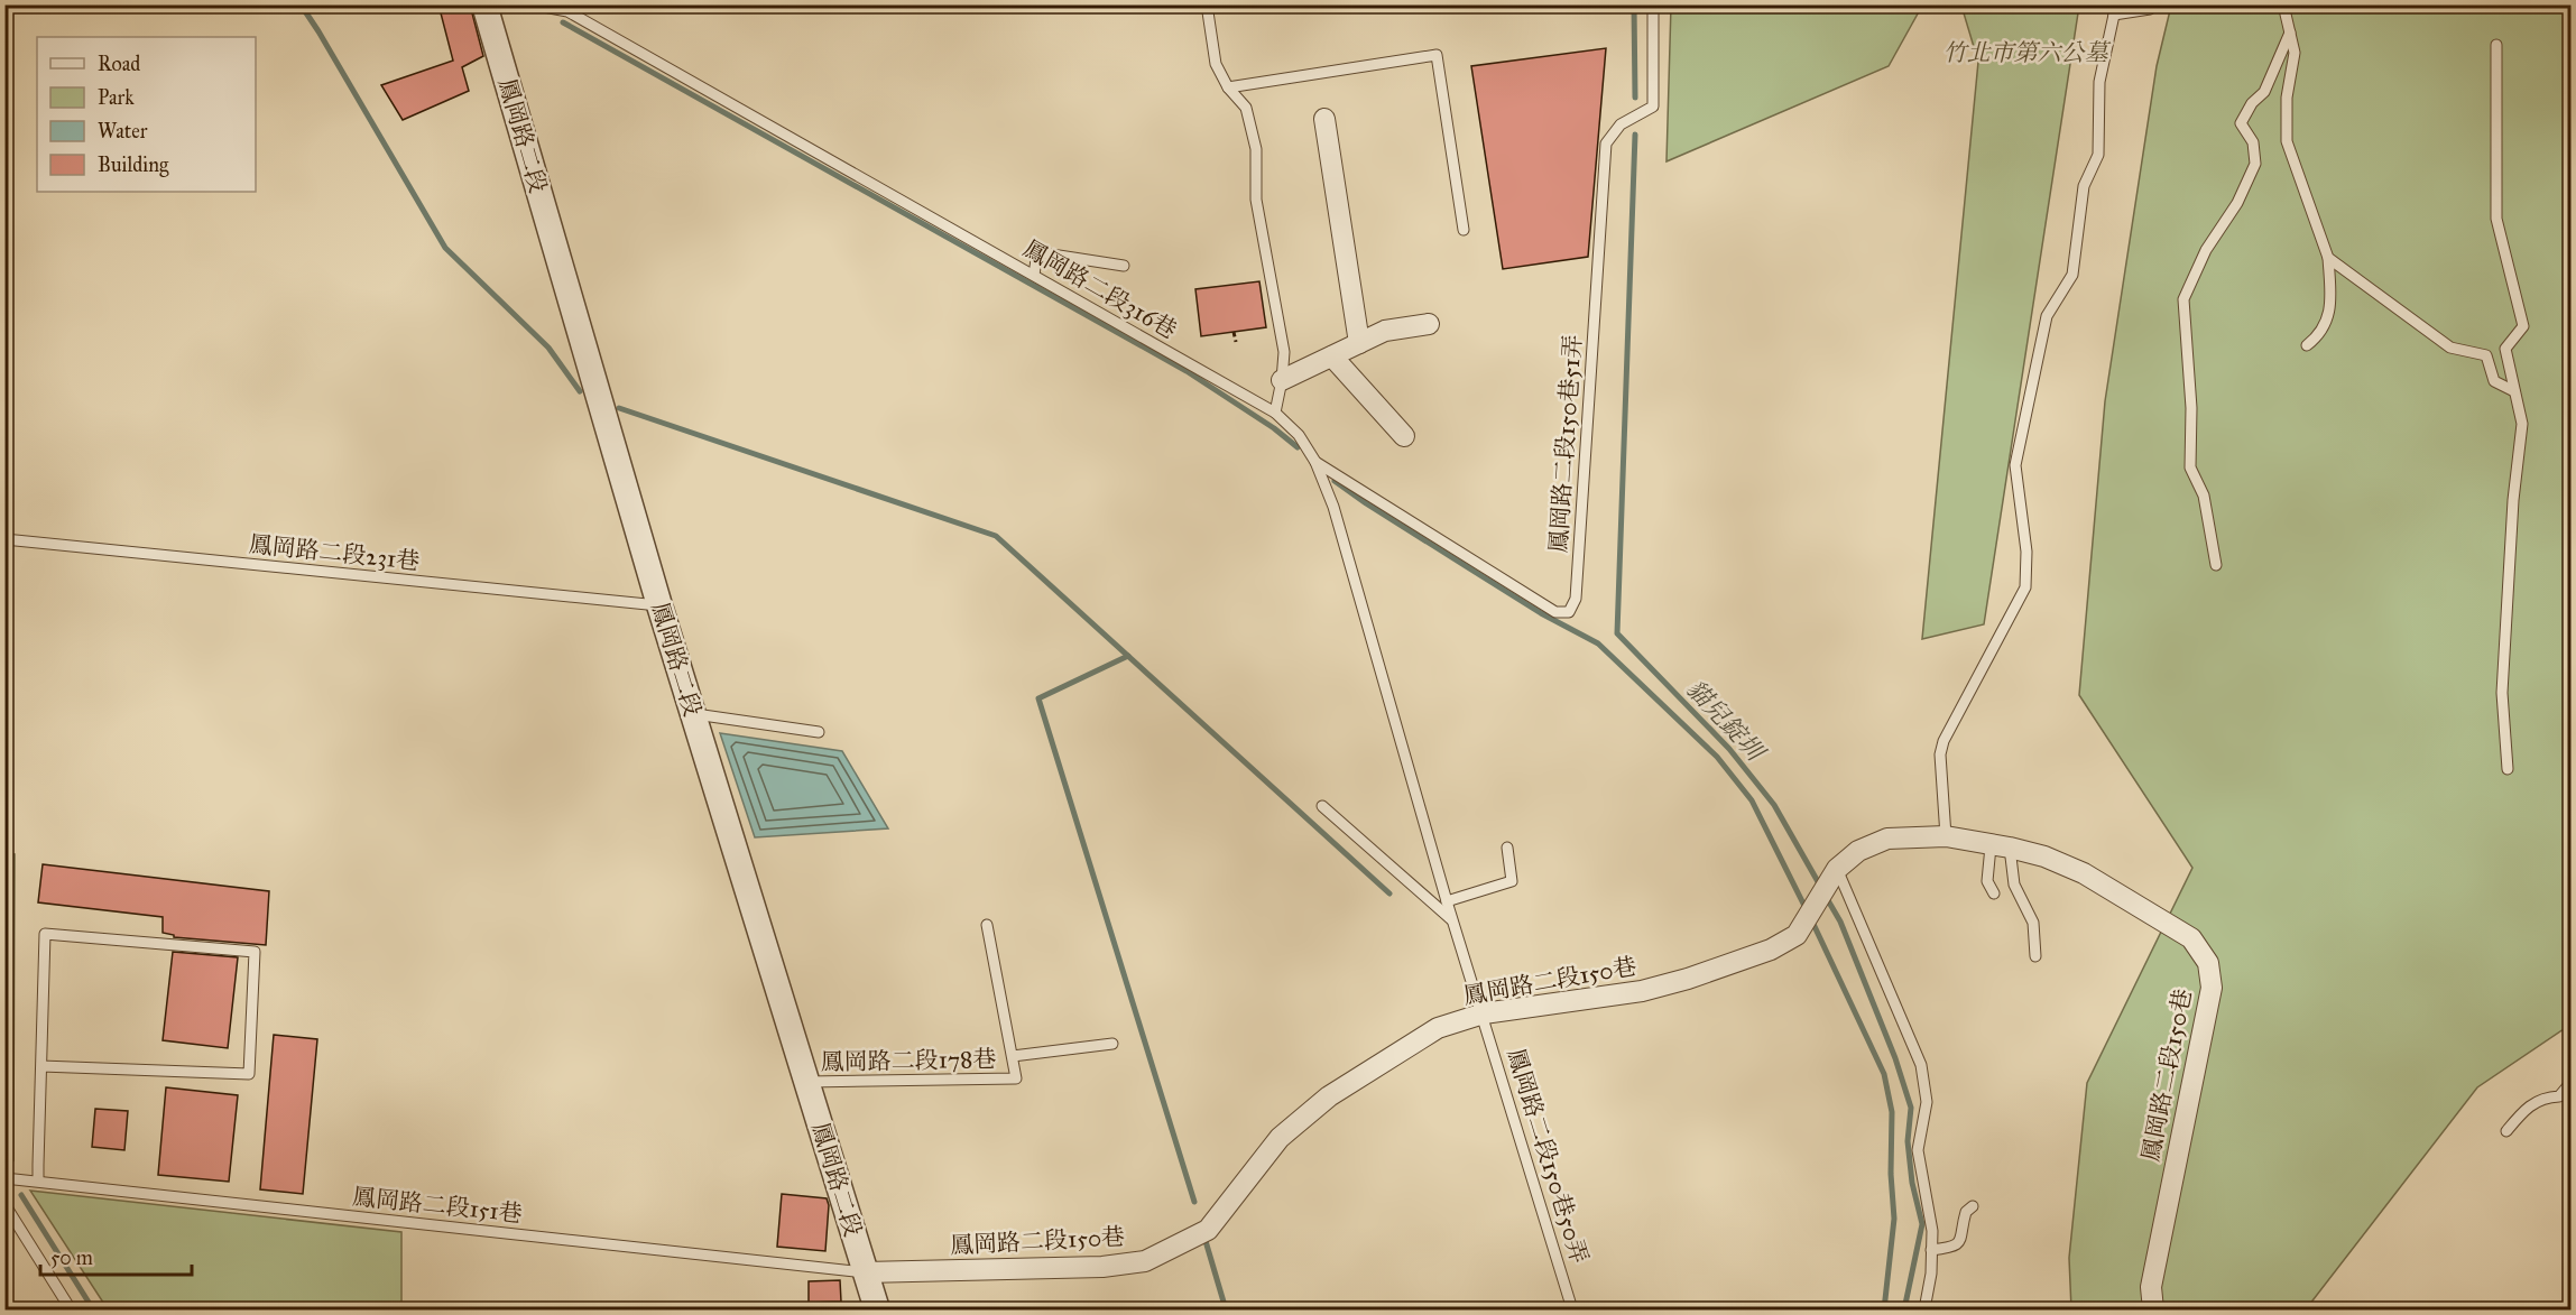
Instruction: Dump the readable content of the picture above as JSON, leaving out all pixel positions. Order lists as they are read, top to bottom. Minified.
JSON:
{"streets":{"street":["鳳岡路二段","鳳岡路二段150巷"],"lane":["鳳岡路二段316巷","鳳岡路二段150巷51弄","鳳岡路二段231巷","鳳岡路二段178巷","鳳岡路二段150巷50弄","鳳岡路二段151巷"]},"crossings":[["鳳岡路二段","鳳岡路二段231巷"],["鳳岡路二段","鳳岡路二段150巷"],["鳳岡路二段","鳳岡路二段178巷"],["鳳岡路二段","鳳岡路二段151巷"],["鳳岡路二段316巷","鳳岡路二段150巷51弄"],["鳳岡路二段150巷51弄","鳳岡路二段150巷"],["鳳岡路二段150巷51弄","鳳岡路二段150巷50弄"],["鳳岡路二段150巷","鳳岡路二段150巷50弄"],["鳳岡路二段150巷","鳳岡路二段151巷"]],"water":["貓兒錠圳"],"parks":["竹北市第六公墓"],"legend":["Road","Park","Water","Building"],"scale_bar":"50 m"}
